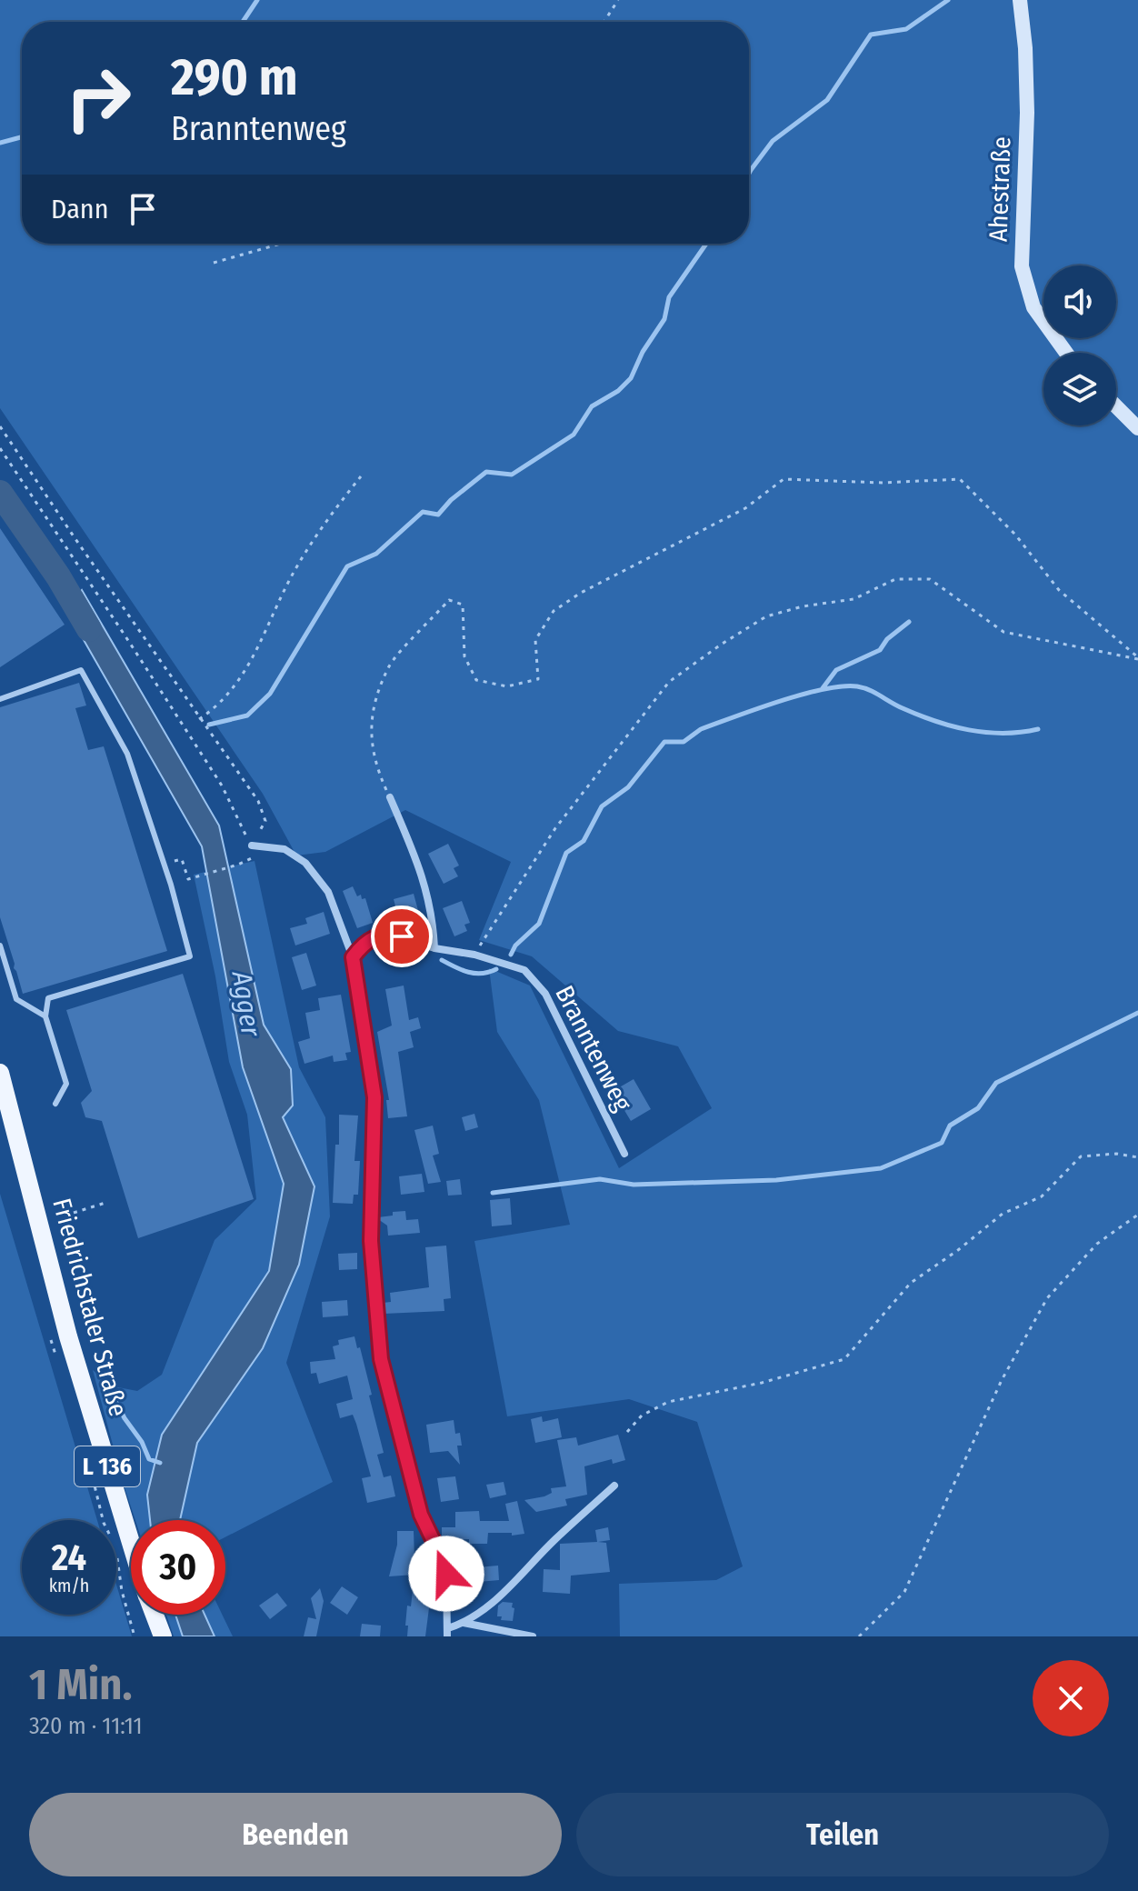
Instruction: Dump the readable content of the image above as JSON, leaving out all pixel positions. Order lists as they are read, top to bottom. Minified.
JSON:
{"streets":{"main road":["Ahestraße","Friedrichstaler Straße","L 136"],"street":["Branntenweg"]},"water":["Agger"],"page":{"turn":["290 m","Branntenweg"],"then":"Dann","speed":"24 km/h","limit":"30","heading":["1 Min.","320 m · 11:11"],"buttons":["Beenden","Teilen"]}}
